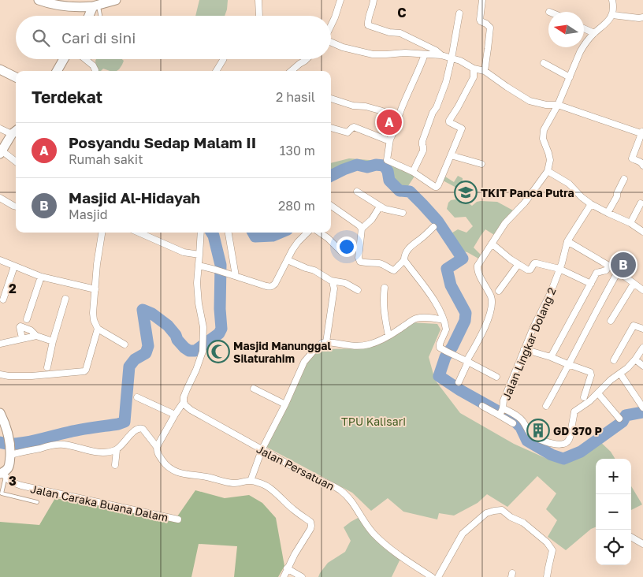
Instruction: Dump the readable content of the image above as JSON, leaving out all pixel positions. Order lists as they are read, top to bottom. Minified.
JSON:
{"streets":{"street":["Jalan Lingkar Dolang 2","Jalan Persatuan","Jalan Caraka Buana Dalam"]},"parks":["TPU Kalisari"],"places":{"school or university":["TKIT Panca Putra"],"mosque":["Masjid Manunggal Silaturahim"],"building":["GD 370 P"]},"north":"left","page":{"search":"Cari di sini","heading":["Terdekat","2 hasil"],"pins":["A","B"],"list":[{"mark":"A","name":"Posyandu Sedap Malam II","note":"Rumah sakit","value":"130 m"},{"mark":"B","name":"Masjid Al-Hidayah","note":"Masjid","value":"280 m"}],"map_buttons":["+","−"]},"grid":{"columns":["C"],"rows":["2","3"]}}
